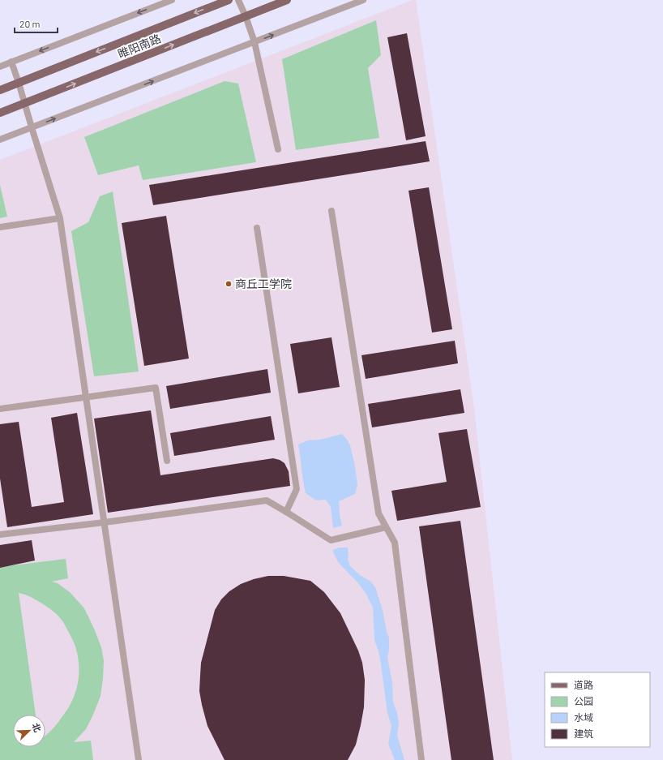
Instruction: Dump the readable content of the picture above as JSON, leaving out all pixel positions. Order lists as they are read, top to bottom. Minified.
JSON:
{"streets":{"main road":["睢阳南路"]},"places":["商丘工学院"],"legend":["道路","公园","水域","建筑"],"scale_bar":"20 m","north":"top right"}
